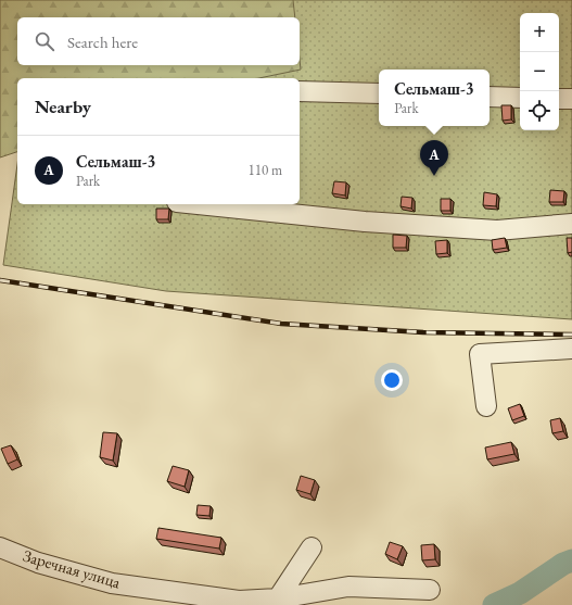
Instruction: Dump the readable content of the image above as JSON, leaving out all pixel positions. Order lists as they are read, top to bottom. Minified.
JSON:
{"streets":{"street":["Заречная улица"]},"page":{"map_buttons":["+","−"],"search":"Search here","popup":["Сельмаш-3","Park"],"heading":"Nearby","list":[{"mark":"A","name":"Сельмаш-3","note":"Park","value":"110 m"}],"pins":"A"}}
